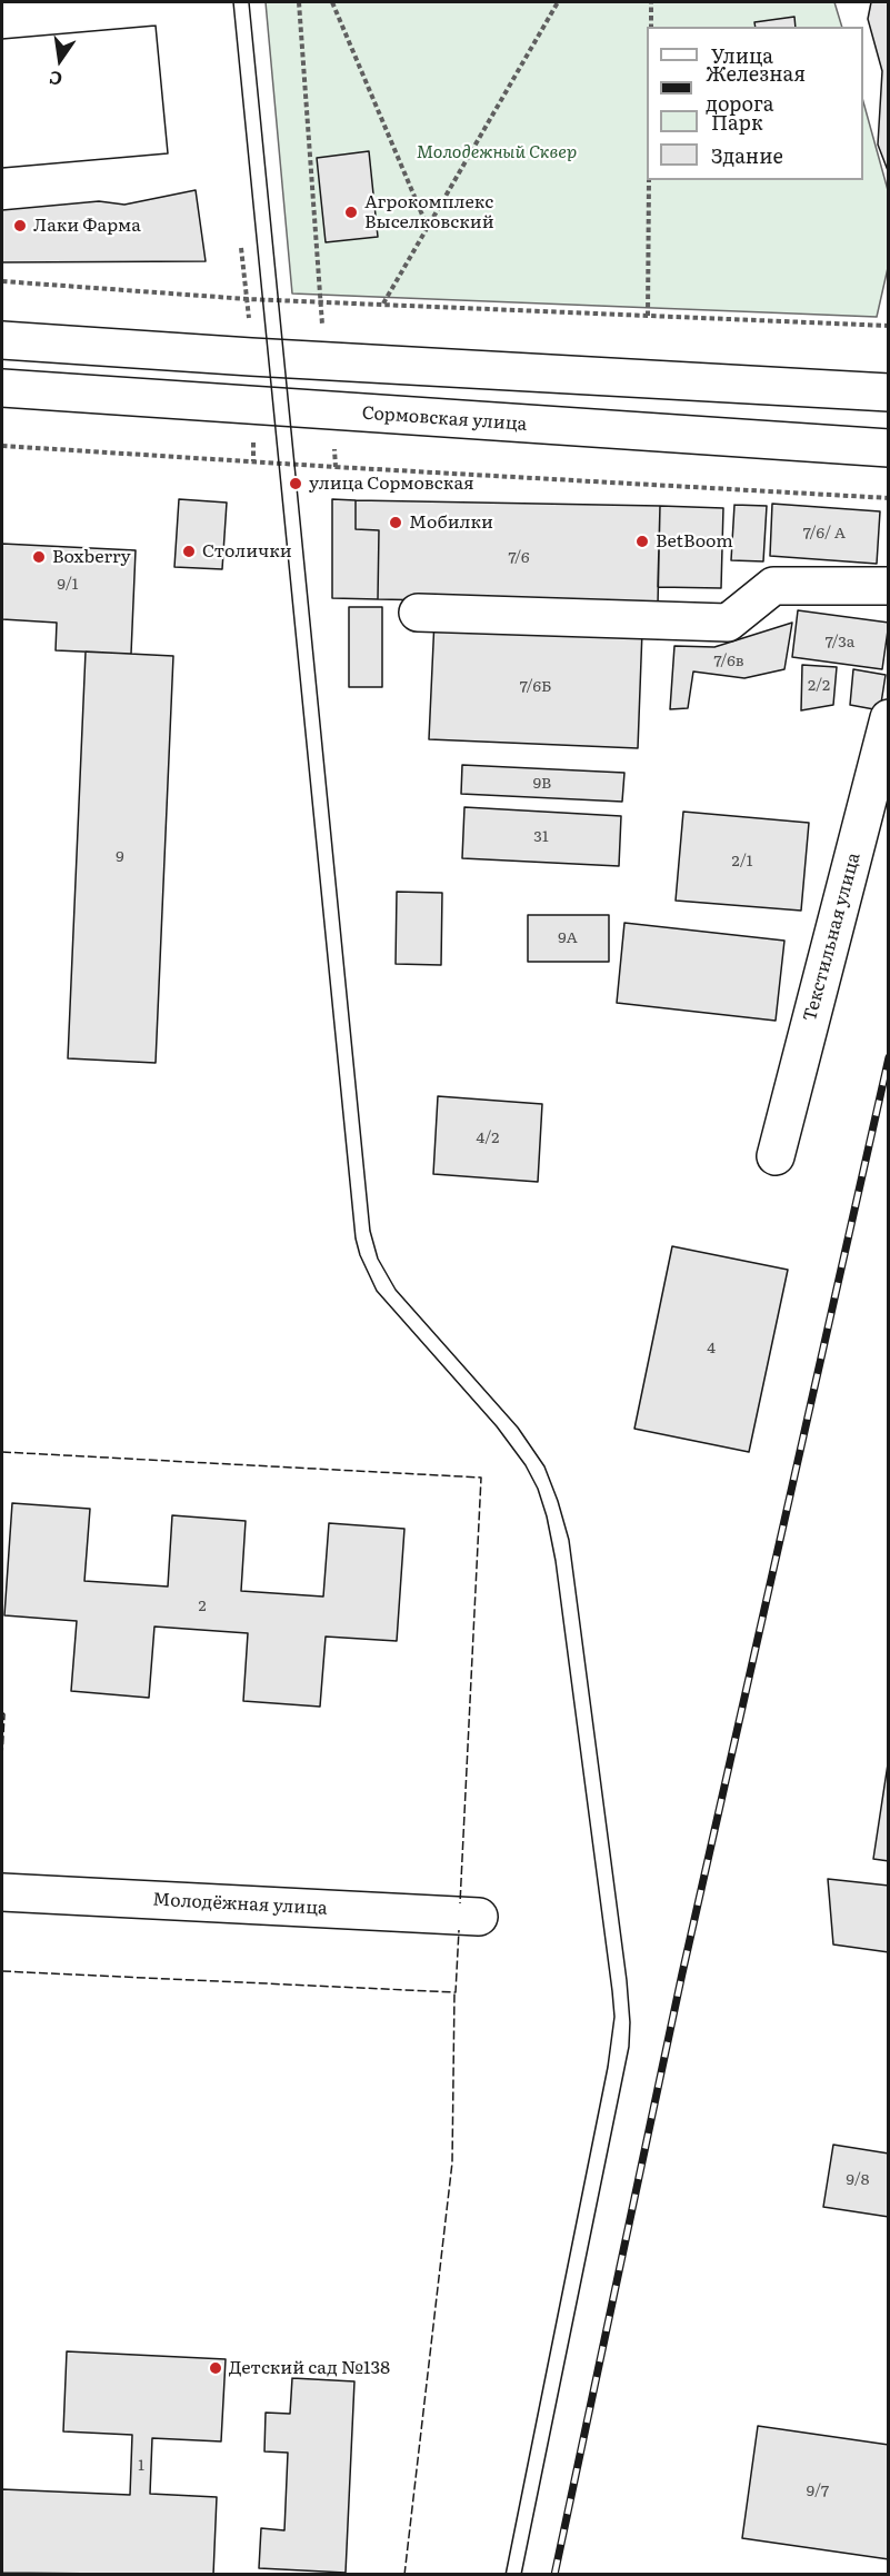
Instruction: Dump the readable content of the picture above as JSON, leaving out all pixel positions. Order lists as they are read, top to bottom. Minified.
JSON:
{"streets":{"main road":["Сормовская улица","Текстильная улица","Молодёжная улица"]},"parks":["Молодежный Сквер"],"places":["Агрокомплекс Выселковский","Лаки Фарма","улица Сормовская","Мобилки","BetBoom","Столички","Boxberry","Детский сад №138"],"house_numbers":["7/6/ А","7/6","9/1","7/3а","7/6в","2/2","7/6Б","9В","31","9","2/1","9А","4/2","4","2","9/8","1","9/7"],"legend":["Улица","Железная дорога","Парк","Здание"],"north":"bottom"}
